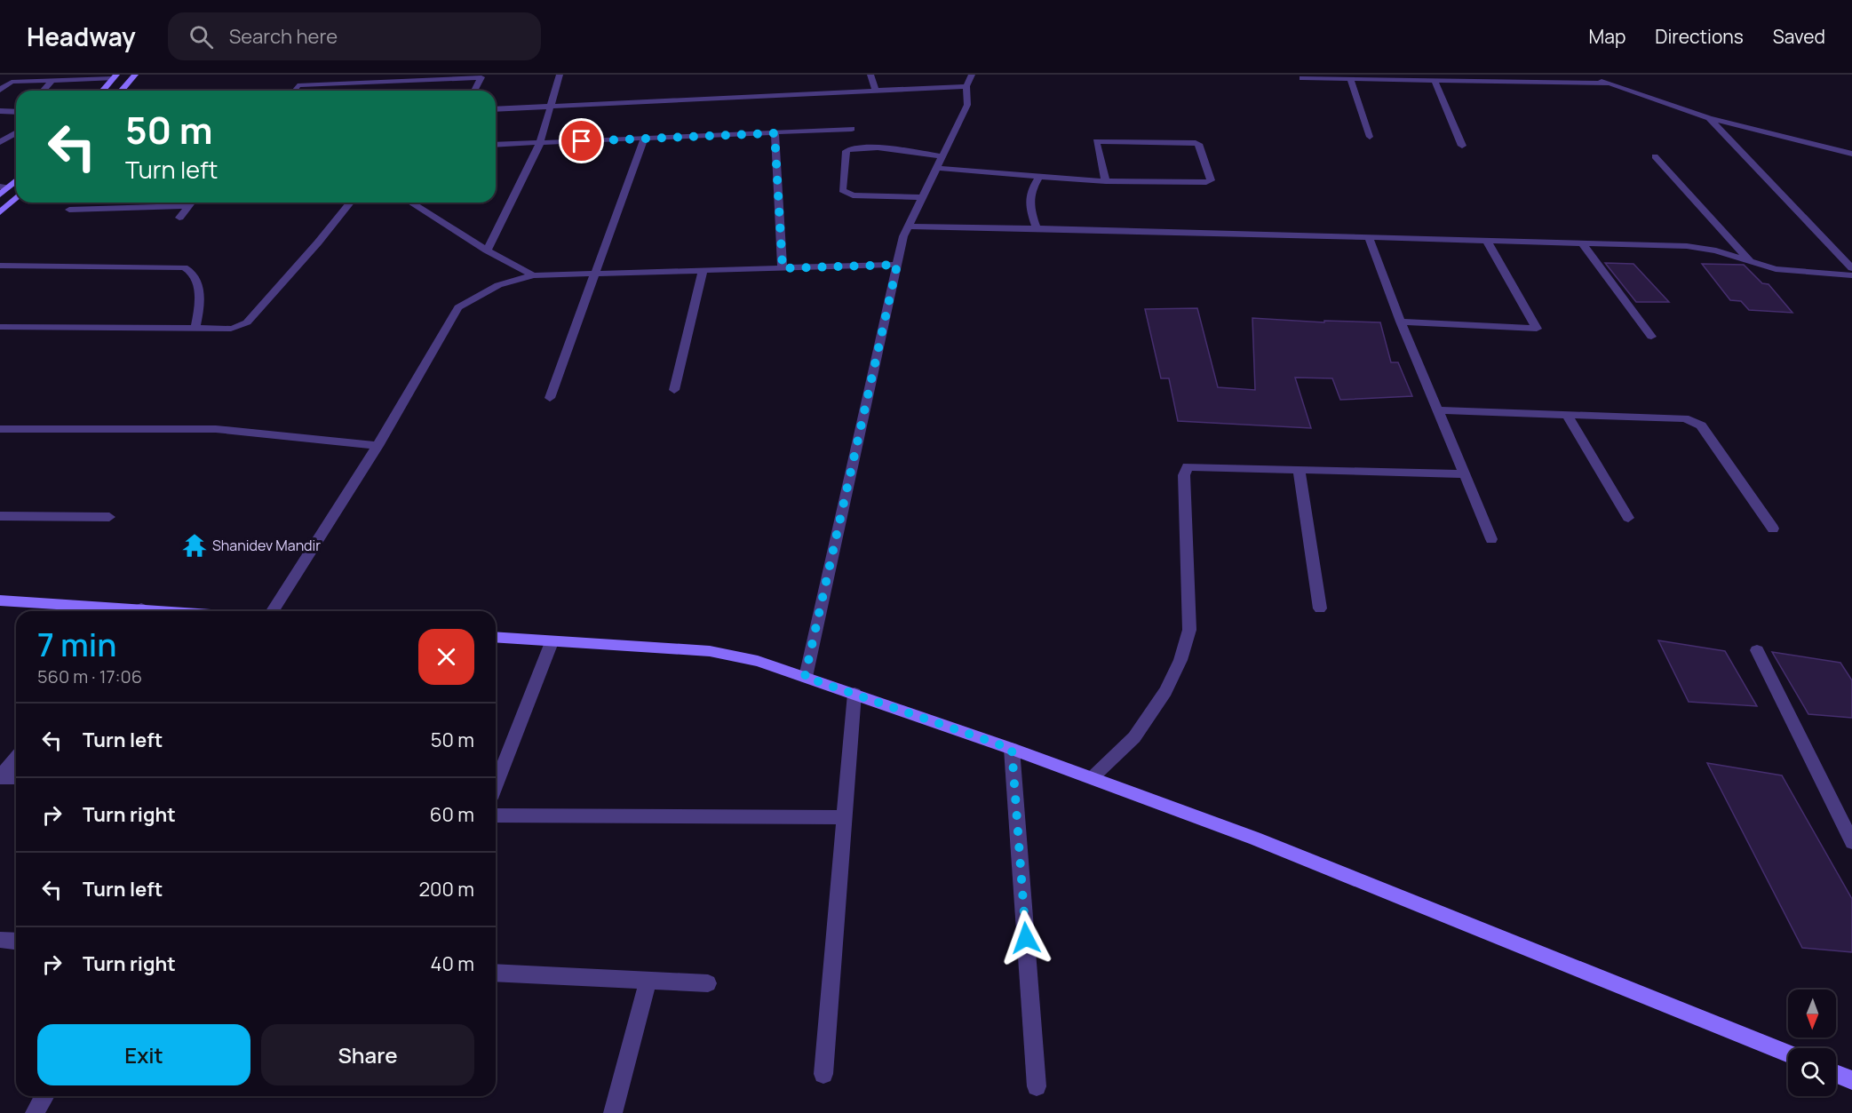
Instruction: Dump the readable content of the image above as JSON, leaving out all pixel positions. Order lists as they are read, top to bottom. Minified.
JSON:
{"places":{"temple":["Shanidev Mandir"]},"north":"bottom","page":{"header":"Headway","search":"Search here","nav":["Map","Directions","Saved"],"turn":["50 m","Turn left"],"heading":["7 min","560 m · 17:06"],"list":[{"name":"Turn left","value":"50 m"},{"name":"Turn right","value":"60 m"},{"name":"Turn left","value":"200 m"},{"name":"Turn right","value":"40 m"}],"buttons":["Exit","Share"]}}
